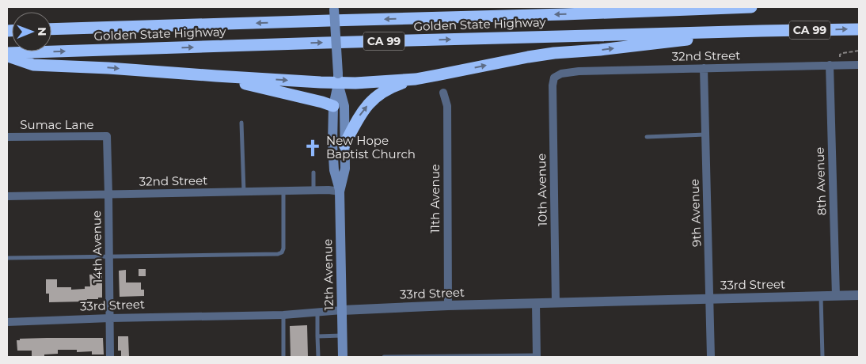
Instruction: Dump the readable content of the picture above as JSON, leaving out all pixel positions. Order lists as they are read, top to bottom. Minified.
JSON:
{"streets":{"highway":["Golden State Highway","CA 99"],"main road":["12th Avenue"],"street":["32nd Street","Sumac Lane","8th Avenue","10th Avenue","11th Avenue","9th Avenue","14th Avenue","33rd Street"]},"crossings":[["32nd Street","8th Avenue"],["32nd Street","10th Avenue"],["32nd Street","9th Avenue"],["32nd Street","14th Avenue"],["32nd Street","12th Avenue"],["Sumac Lane","14th Avenue"],["8th Avenue","33rd Street"],["10th Avenue","33rd Street"],["11th Avenue","33rd Street"],["9th Avenue","33rd Street"],["14th Avenue","33rd Street"],["12th Avenue","33rd Street"]],"places":{"church":["New Hope Baptist Church"]},"north":"right"}
